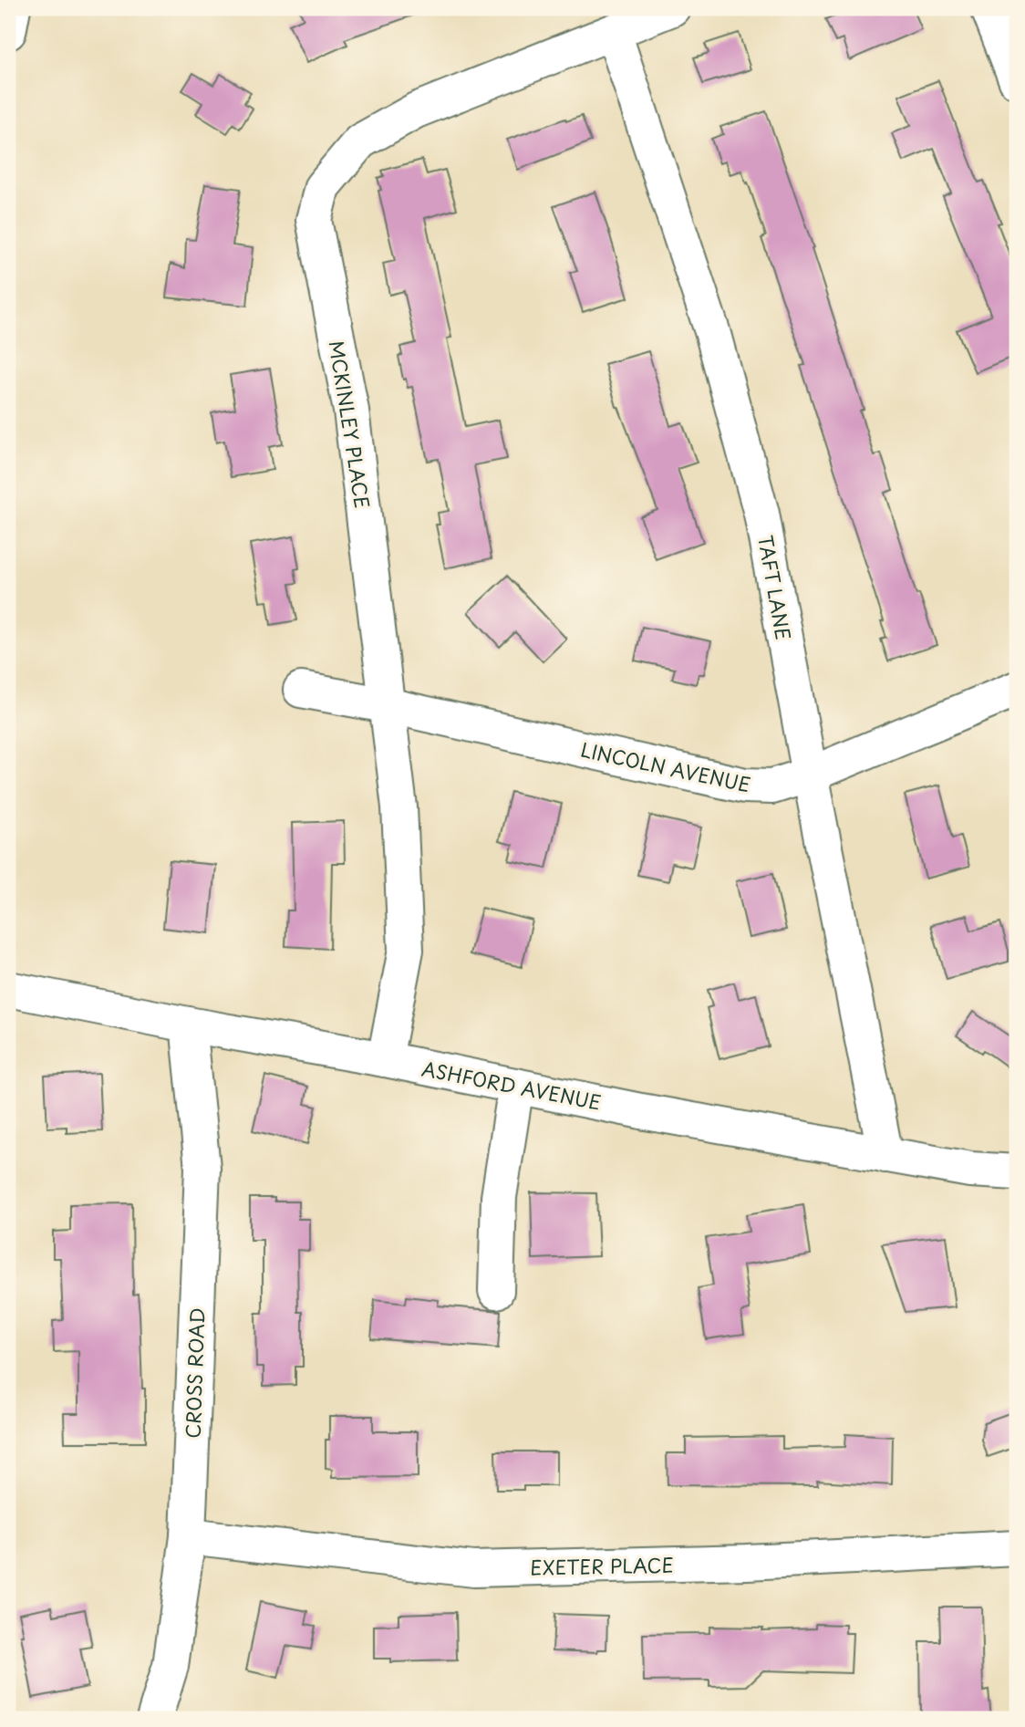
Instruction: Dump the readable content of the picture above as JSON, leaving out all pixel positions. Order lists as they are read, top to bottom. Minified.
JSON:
{"streets":{"street":["MCKINLEY PLACE","TAFT LANE","LINCOLN AVENUE","ASHFORD AVENUE","CROSS ROAD","EXETER PLACE"]},"crossings":[["MCKINLEY PLACE","TAFT LANE"],["MCKINLEY PLACE","LINCOLN AVENUE"],["MCKINLEY PLACE","ASHFORD AVENUE"],["TAFT LANE","LINCOLN AVENUE"],["TAFT LANE","ASHFORD AVENUE"],["ASHFORD AVENUE","CROSS ROAD"],["CROSS ROAD","EXETER PLACE"]]}
